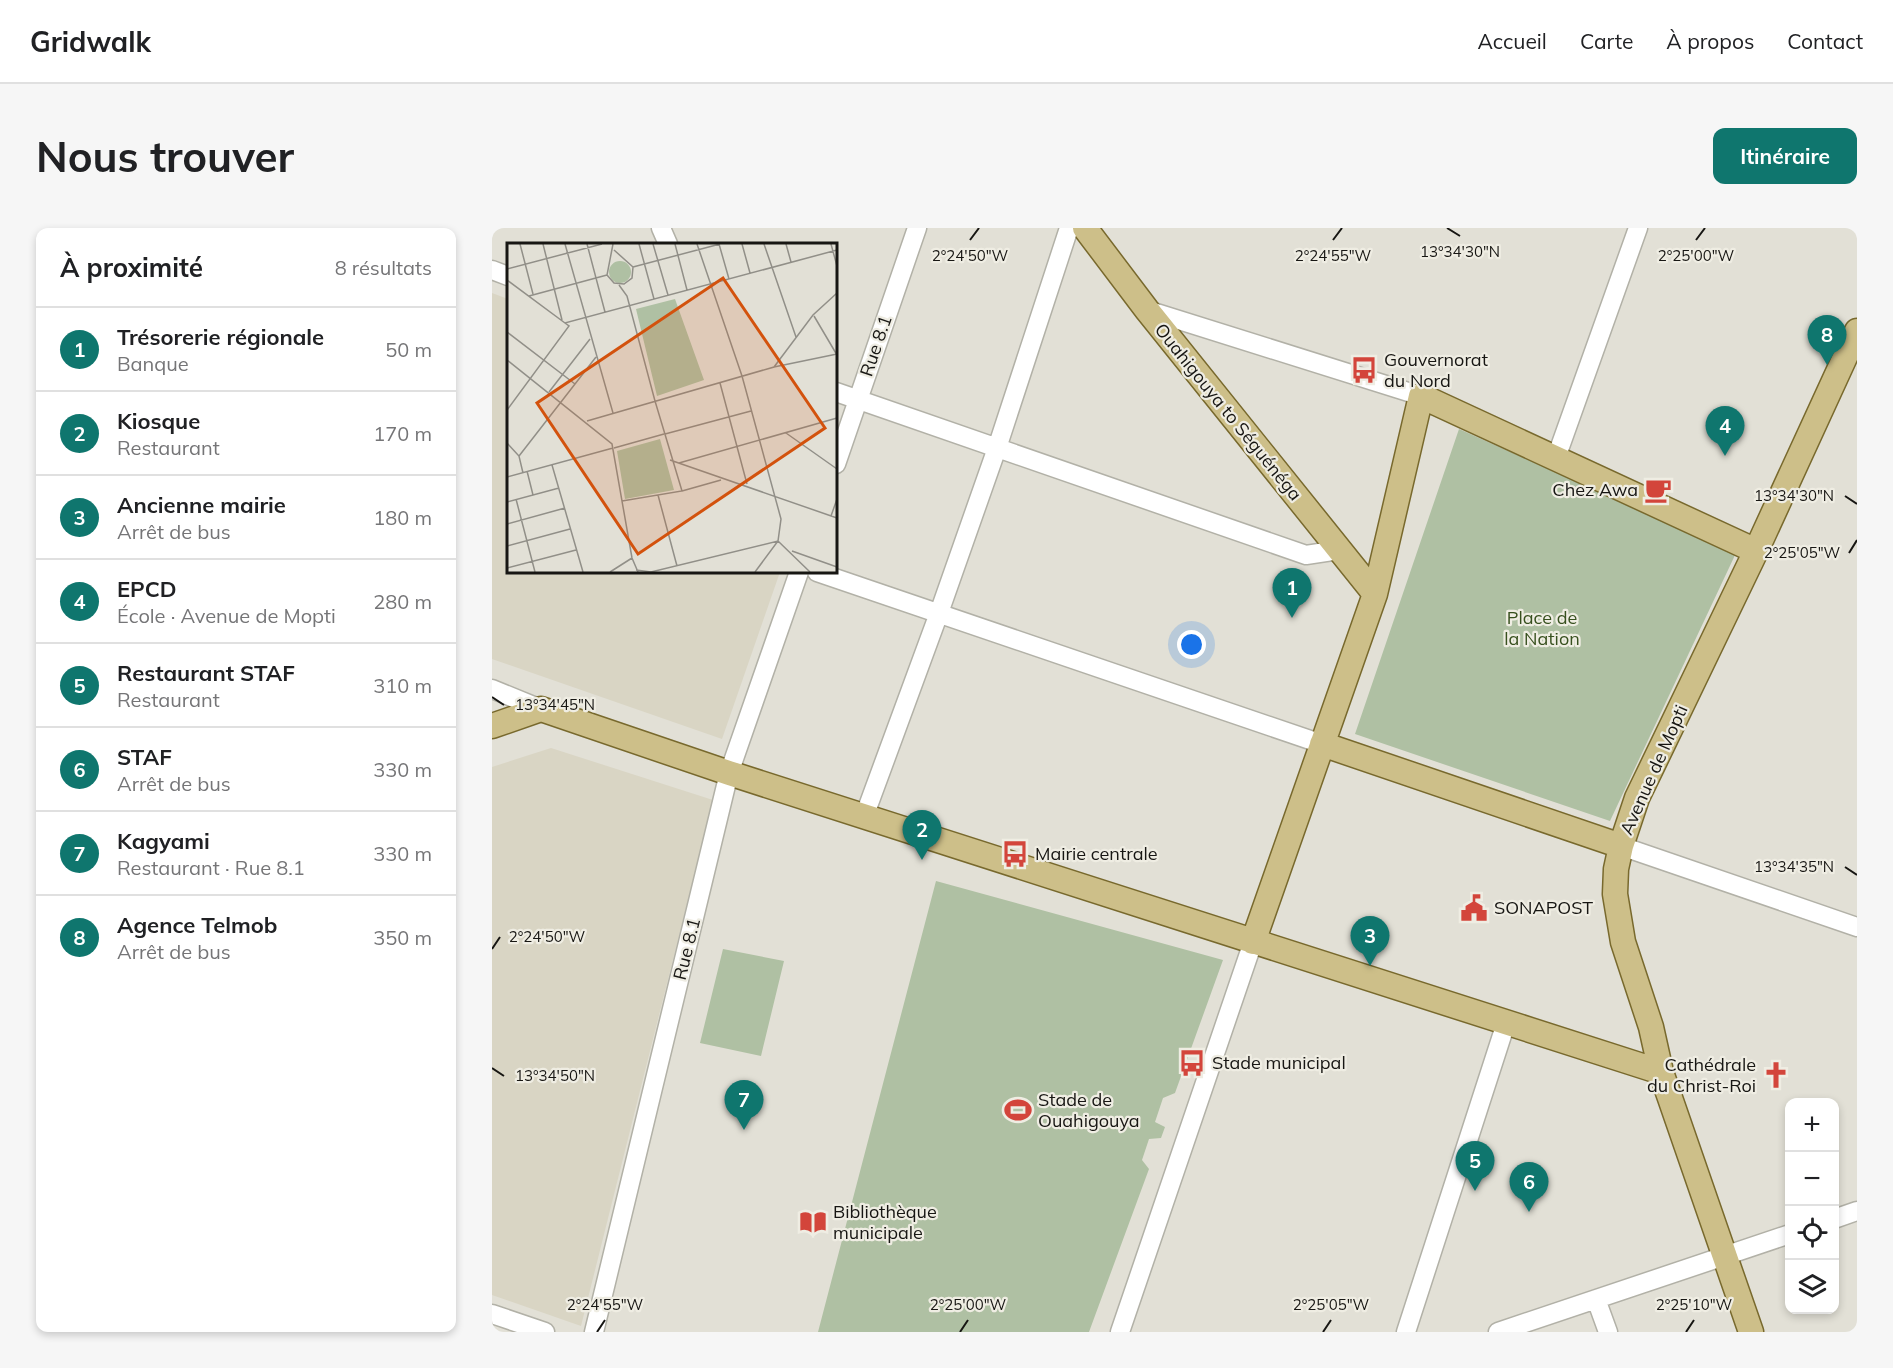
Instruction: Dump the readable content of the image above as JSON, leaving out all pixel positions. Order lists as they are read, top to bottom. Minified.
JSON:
{"streets":{"main road":["Ouahigouya to Séguénéga","Avenue de Mopti"],"street":["Rue 8.1"]},"parks":["Place de la Nation"],"places":{"bus stop":["Gouvernorat du Nord","Mairie centrale","Stade municipal"],"cafe":["Chez Awa"],"public building":["SONAPOST"],"church":["Cathédrale du Christ-Roi"],"sports":["Stade de Ouahigouya"],"library":["Bibliothèque municipale"]},"page":{"header":"Gridwalk","nav":["Accueil","Carte","À propos","Contact"],"buttons":"Itinéraire","title":"Nous trouver","heading":["À proximité","8 résultats"],"list":[{"mark":"1","name":"Trésorerie régionale","note":"Banque","value":"50 m"},{"mark":"2","name":"Kiosque","note":"Restaurant","value":"170 m"},{"mark":"3","name":"Ancienne mairie","note":"Arrêt de bus","value":"180 m"},{"mark":"4","name":"EPCD","note":"École · Avenue de Mopti","value":"280 m"},{"mark":"5","name":"Restaurant STAF","note":"Restaurant","value":"310 m"},{"mark":"6","name":"STAF","note":"Arrêt de bus","value":"330 m"},{"mark":"7","name":"Kagyami","note":"Restaurant · Rue 8.1","value":"330 m"},{"mark":"8","name":"Agence Telmob","note":"Arrêt de bus","value":"350 m"}],"pins":["8","4","1","2","3","7","5","6"],"map_buttons":["+","−"]},"coordinates":["13°34'30\"N","2°24'50\"W","2°24'55\"W","2°25'00\"W","2°25'05\"W","13°34'45\"N","13°34'35\"N","13°34'50\"N","2°25'10\"W"]}
